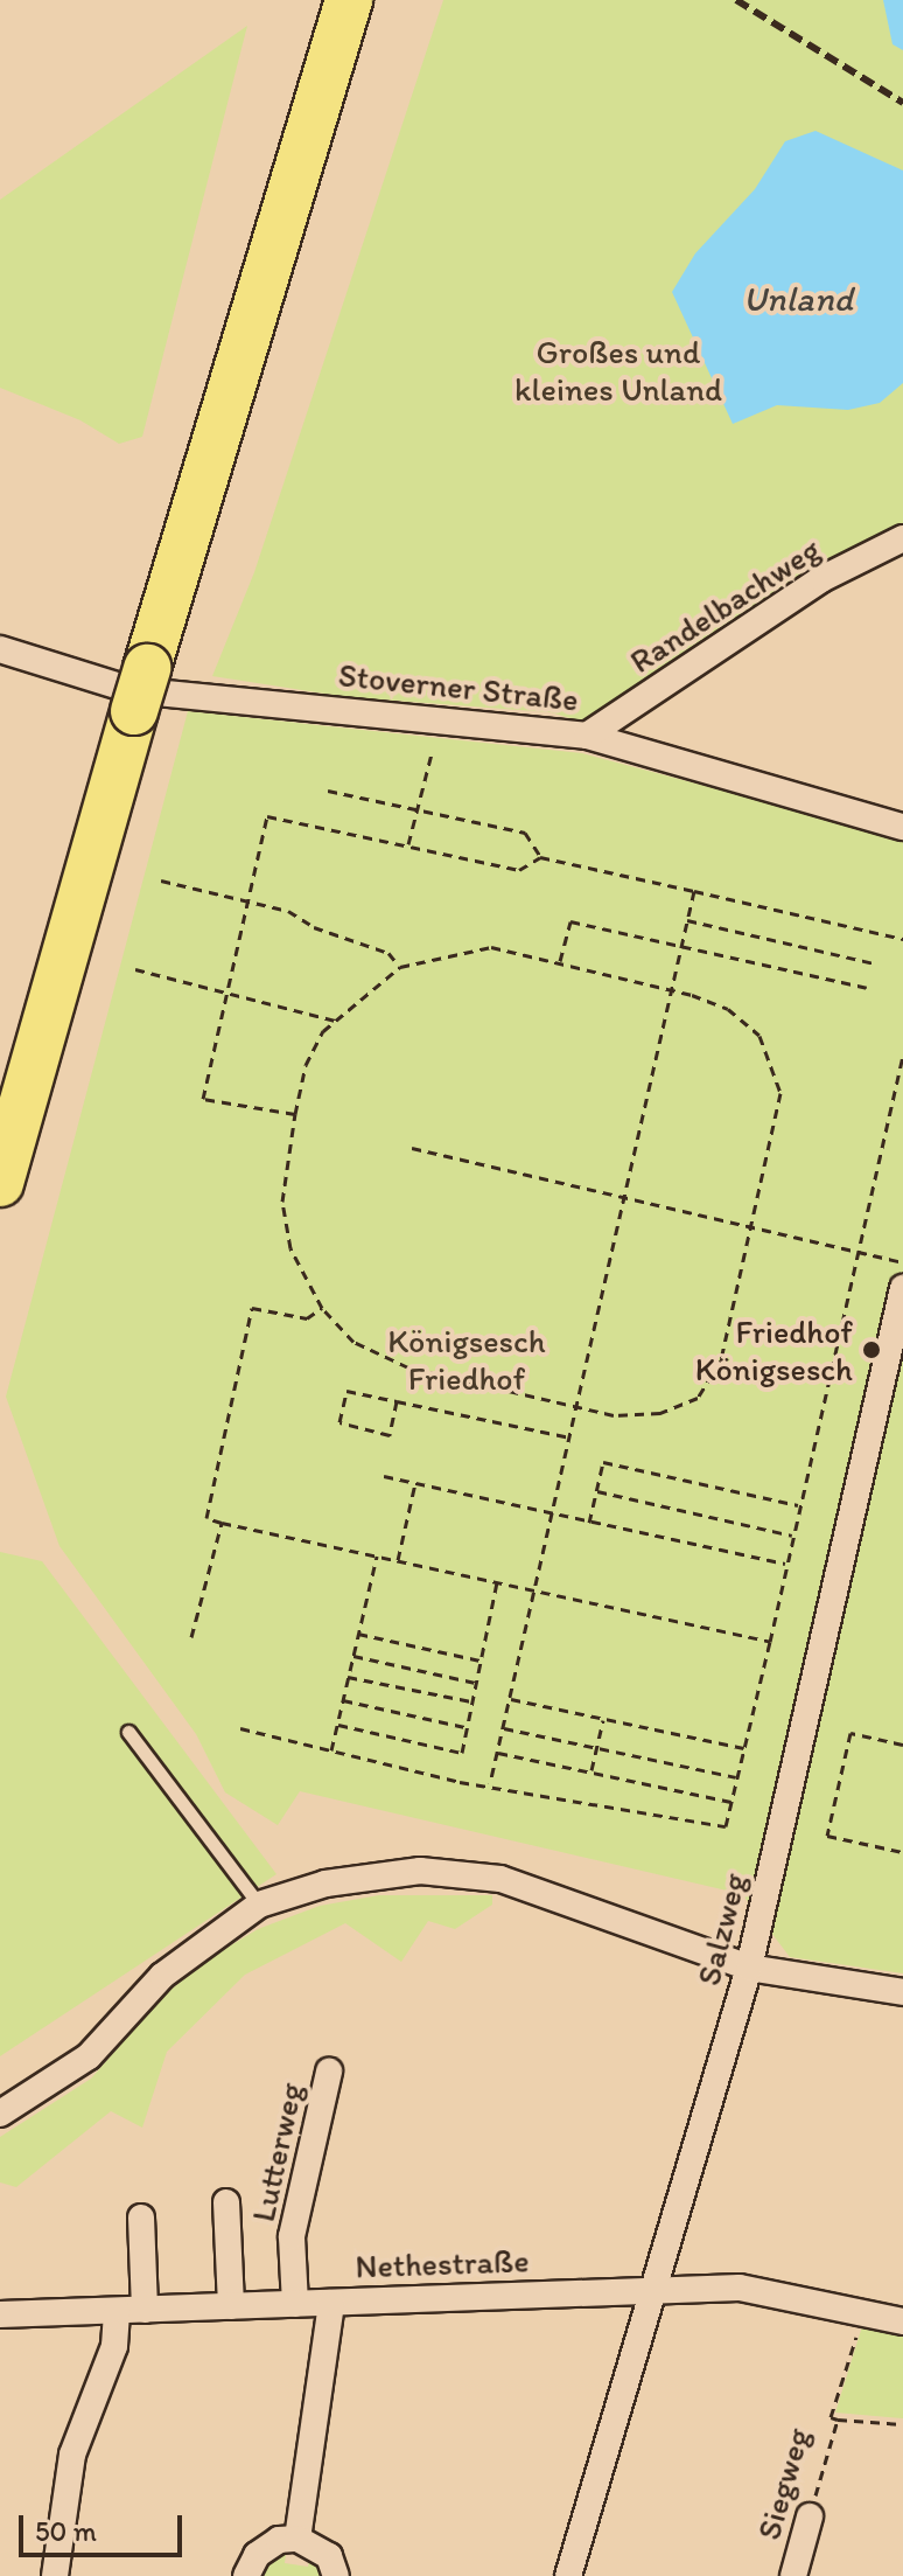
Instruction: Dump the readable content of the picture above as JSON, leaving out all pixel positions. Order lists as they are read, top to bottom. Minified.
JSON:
{"streets":{"street":["Randelbachweg","Stoverner Straße","Salzweg","Lutterweg","Nethestraße","Siegweg"]},"crossings":[["Randelbachweg","Stoverner Straße"],["Salzweg","Nethestraße"],["Lutterweg","Nethestraße"]],"water":["Unland"],"parks":["Großes und kleines Unland","Königsesch Friedhof"],"places":["Friedhof Königsesch"],"scale_bar":"50 m"}
